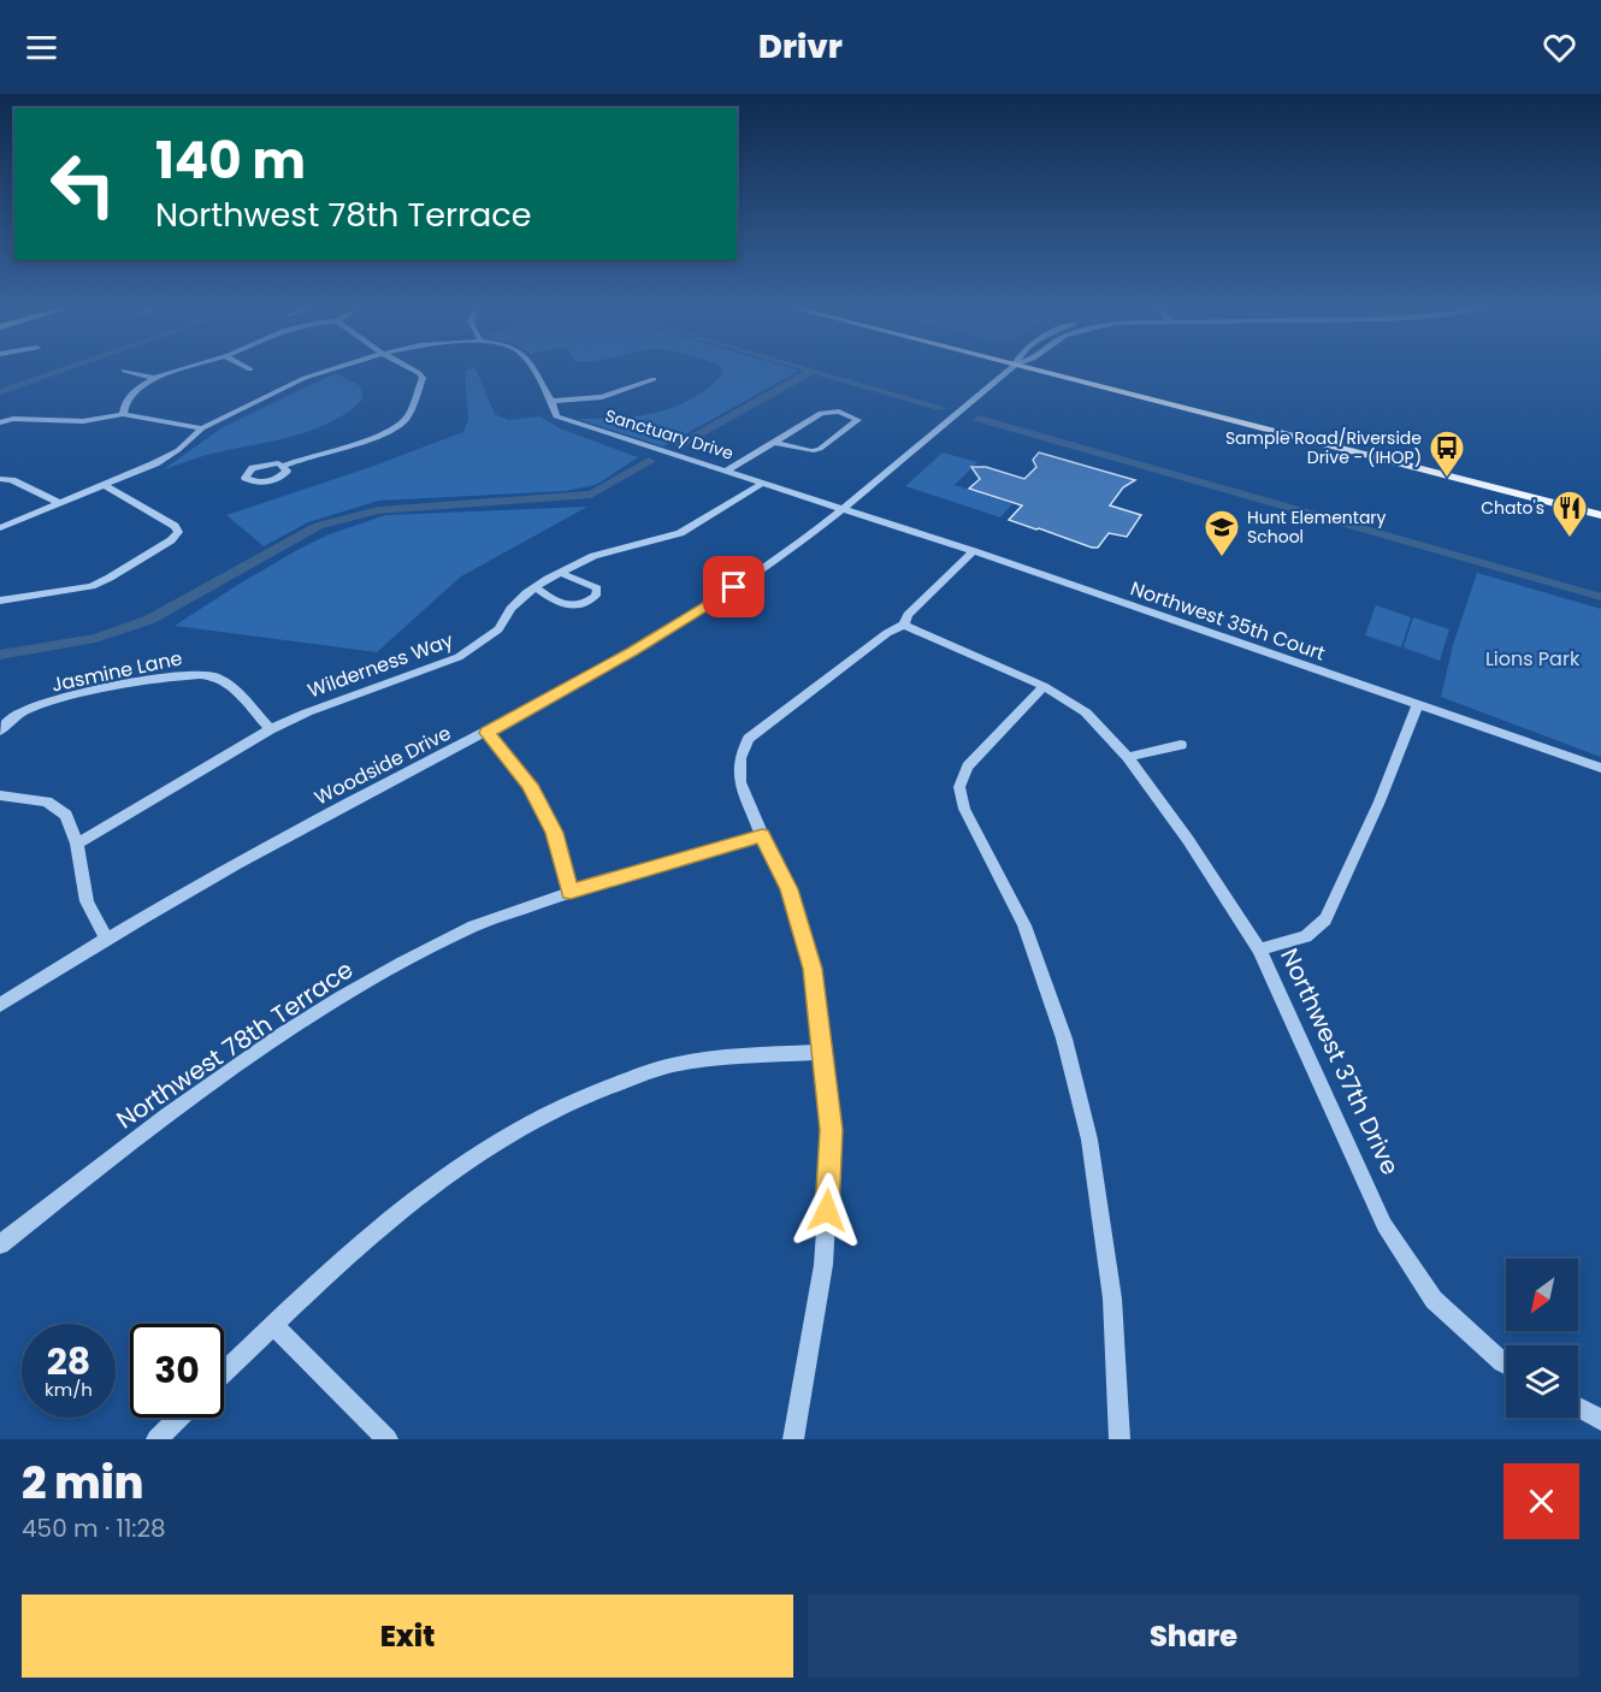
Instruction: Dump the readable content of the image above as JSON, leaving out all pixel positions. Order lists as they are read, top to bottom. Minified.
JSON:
{"streets":{"street":["Sanctuary Drive","Northwest 35th Court","Wilderness Way","Jasmine Lane","Woodside Drive","Northwest 78th Terrace","Northwest 37th Drive"]},"crossings":[["Sanctuary Drive","Northwest 35th Court"],["Sanctuary Drive","Wilderness Way"],["Sanctuary Drive","Woodside Drive"],["Northwest 35th Court","Woodside Drive"],["Wilderness Way","Jasmine Lane"]],"parks":["Lions Park"],"places":{"bus stop":["Sample Road/Riverside Drive - (IHOP)"],"restaurant":["Chato's"],"school or university":["Hunt Elementary School"]},"north":"bottom left","page":{"header":"Drivr","turn":["140 m","Northwest 78th Terrace"],"speed":"28 km/h","limit":"30","heading":["2 min","450 m · 11:28"],"buttons":["Exit","Share"]}}
